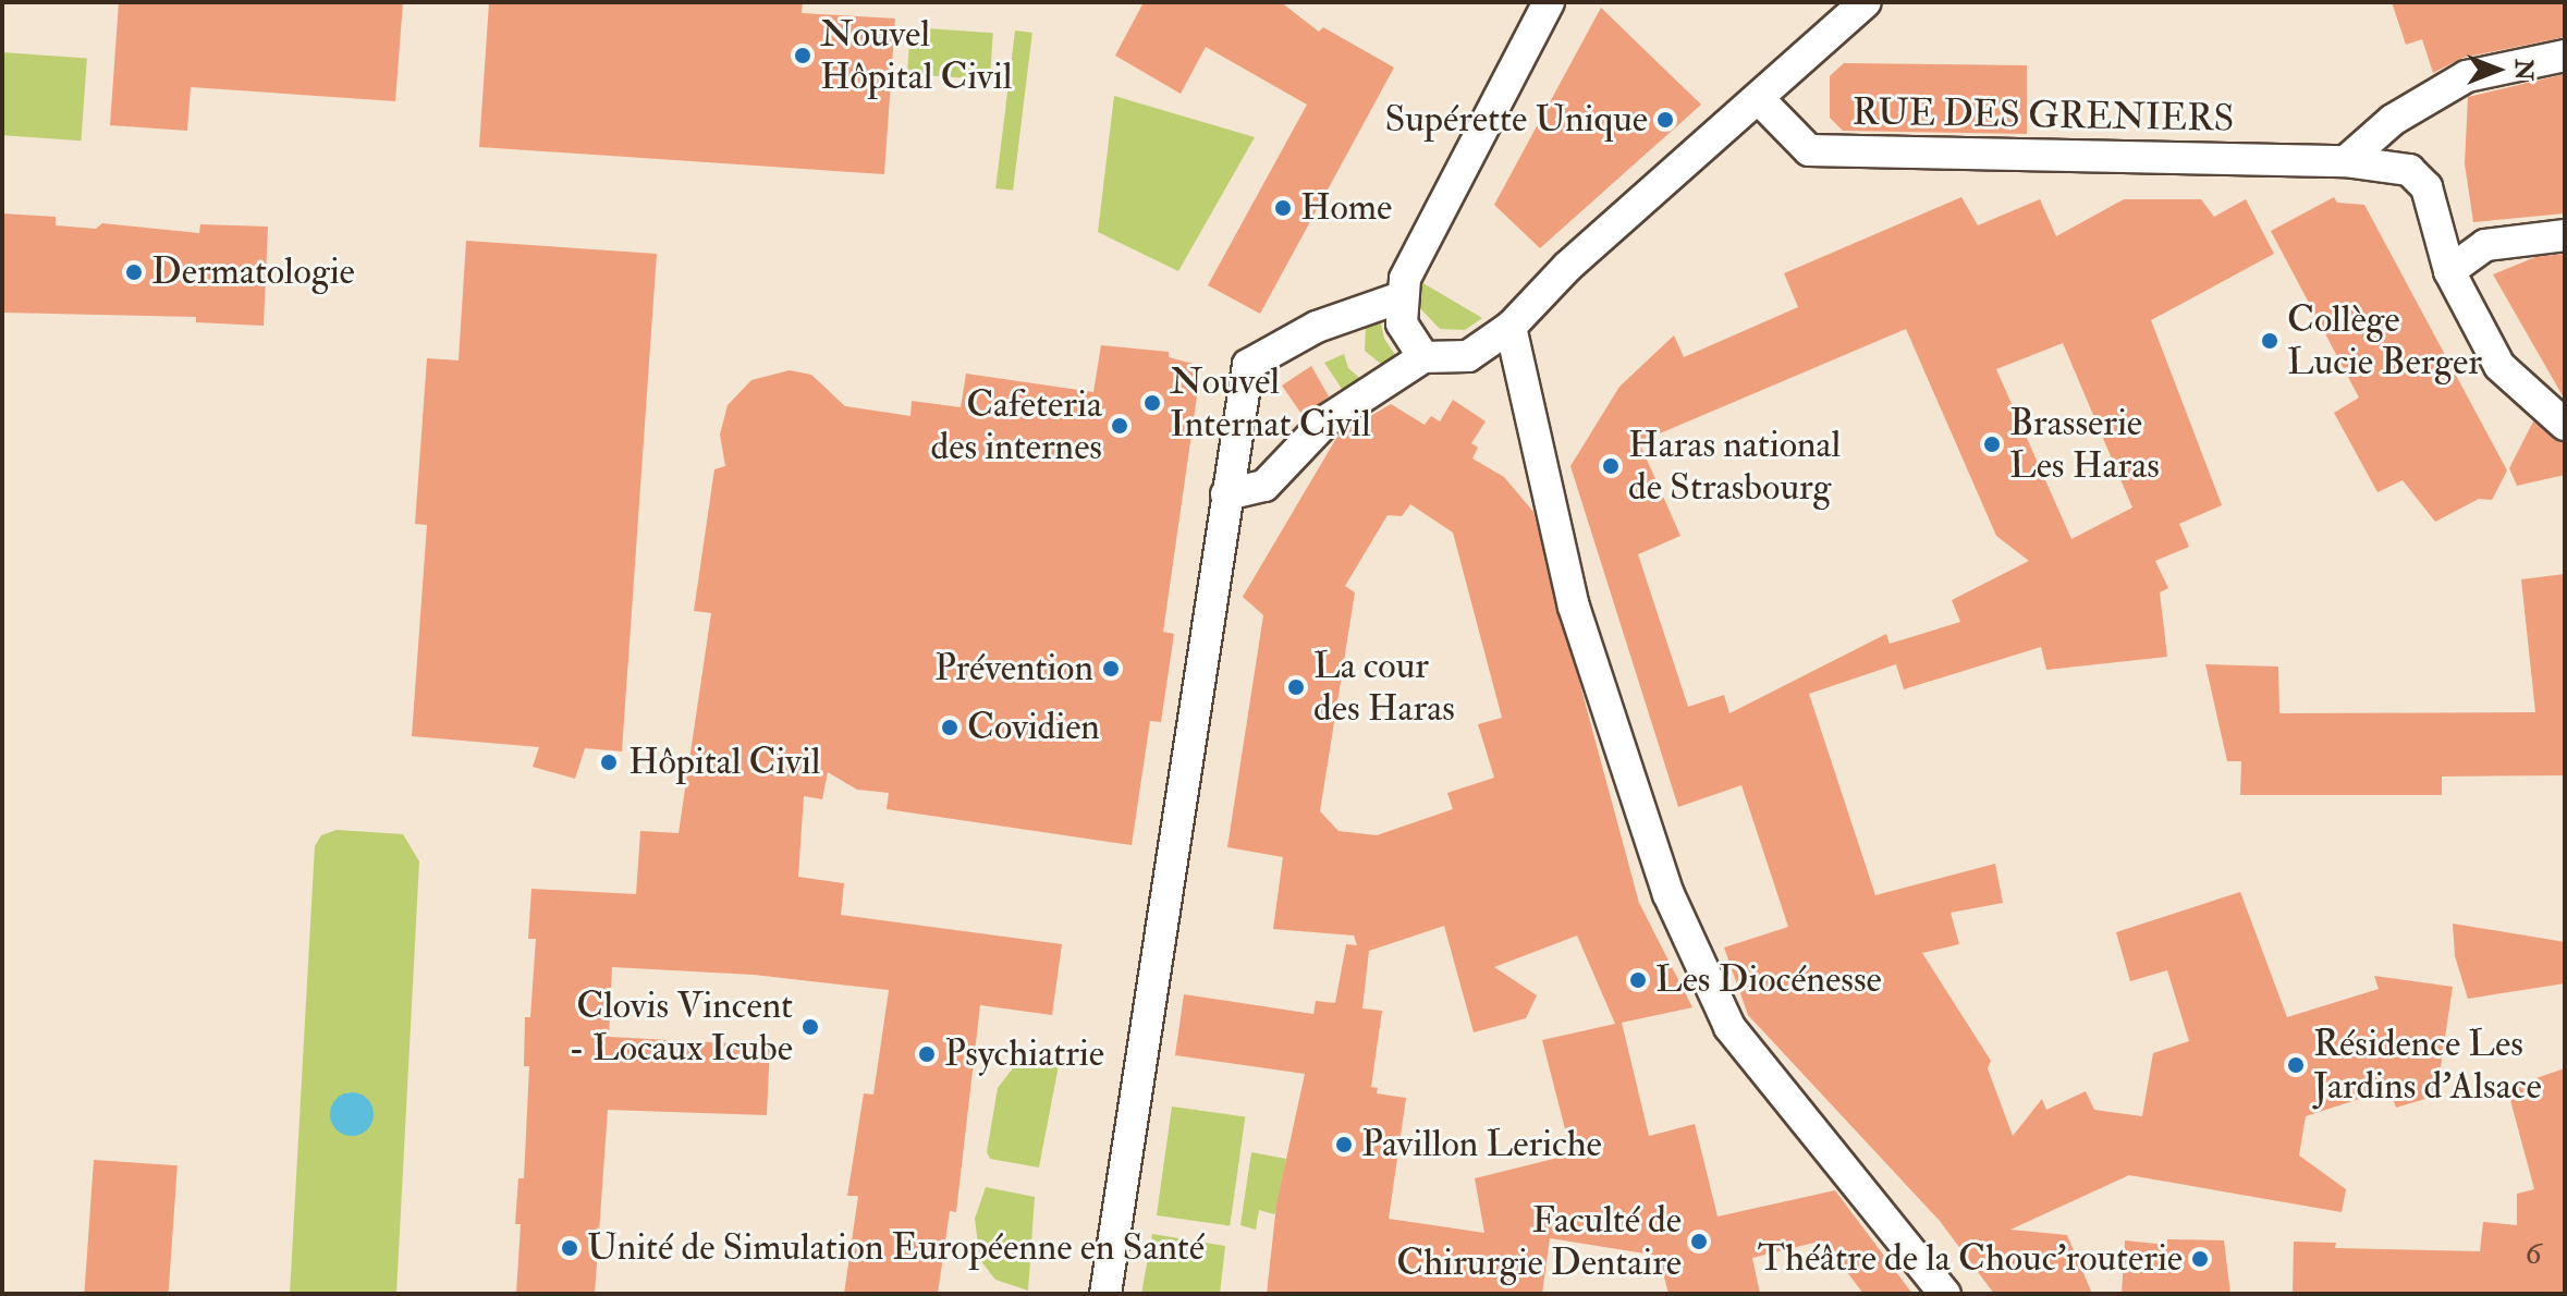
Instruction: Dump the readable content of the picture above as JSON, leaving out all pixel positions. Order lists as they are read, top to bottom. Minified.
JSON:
{"streets":{"street":["RUE DES GRENIERS"]},"places":["Nouvel Hôpital Civil","Supérette Unique","Home","Dermatologie","Collège Lucie Berger","Nouvel Internat Civil","Cafeteria des internes","Brasserie Les Haras","Haras national de Strasbourg","Prévention","La cour des Haras","Covidien","Hôpital Civil","Les Diocénesse","Clovis Vincent - Locaux Icube","Psychiatrie","Résidence Les Jardins d'Alsace","Pavillon Leriche","Faculté de Chirurgie Dentaire","Unité de Simulation Européenne en Santé","Théâtre de la Chouc'routerie"],"house_numbers":["6"],"north":"right"}
